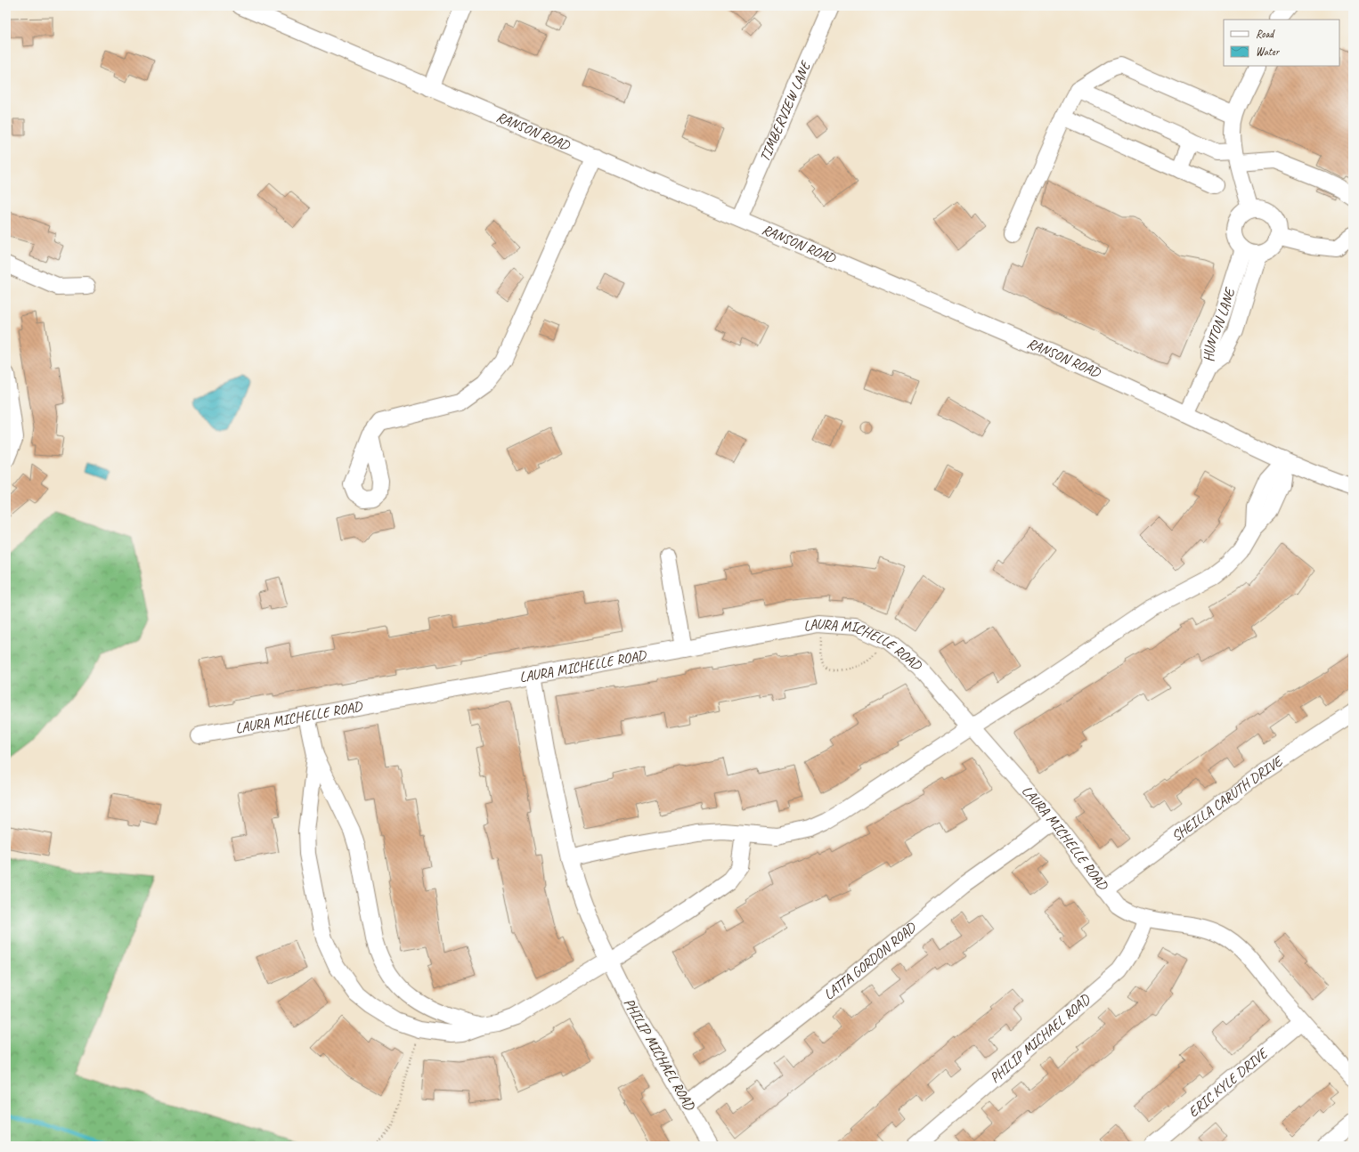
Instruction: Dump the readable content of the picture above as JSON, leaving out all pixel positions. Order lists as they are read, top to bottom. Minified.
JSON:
{"streets":{"street":["TIMBERVIEW LANE","RANSON ROAD","HUNTON LANE","LAURA MICHELLE ROAD","SHEILLA CARUTH DRIVE","LATTA GORDON ROAD","PHILIP MICHAEL ROAD","ERIC KYLE DRIVE"]},"crossings":[["TIMBERVIEW LANE","RANSON ROAD"],["RANSON ROAD","HUNTON LANE"],["LAURA MICHELLE ROAD","SHEILLA CARUTH DRIVE"],["LAURA MICHELLE ROAD","LATTA GORDON ROAD"],["LAURA MICHELLE ROAD","PHILIP MICHAEL ROAD"],["LAURA MICHELLE ROAD","ERIC KYLE DRIVE"],["LATTA GORDON ROAD","PHILIP MICHAEL ROAD"]],"legend":["Road","Water"]}
